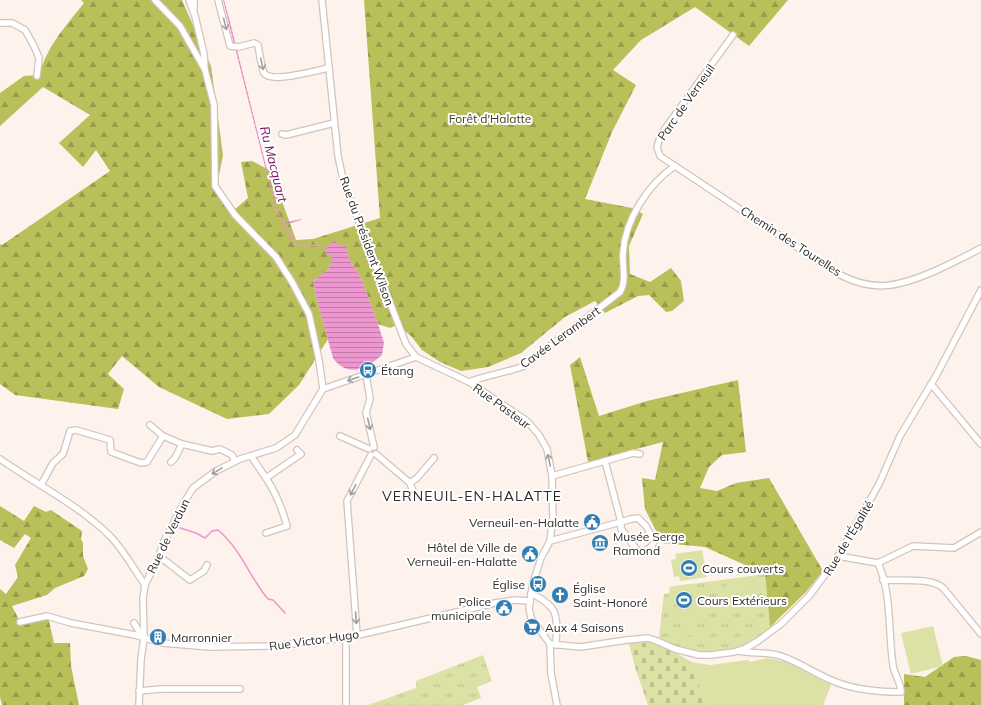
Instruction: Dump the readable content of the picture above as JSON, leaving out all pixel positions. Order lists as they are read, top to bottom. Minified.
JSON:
{"streets":{"street":["Parc de Verneuil","Rue du Président Wilson","Chemin des Tourelles","Cavée Lerambert","Rue Pasteur","Rue de Verdun","Rue de l'Égalité","Rue Victor Hugo"]},"crossings":[["Parc de Verneuil","Chemin des Tourelles"],["Parc de Verneuil","Cavée Lerambert"],["Rue du Président Wilson","Rue Pasteur"],["Chemin des Tourelles","Cavée Lerambert"],["Cavée Lerambert","Rue Pasteur"],["Rue Pasteur","Rue de l'Égalité"],["Rue Pasteur","Rue Victor Hugo"],["Rue de Verdun","Rue Victor Hugo"]],"districts":["VERNEUIL-EN-HALATTE"],"water":["Ru Macquart"],"parks":["Forêt d'Halatte"],"places":{"bus stop":["Étang","Église"],"public building":["Verneuil-en-Halatte","Hôtel de Ville de Verneuil-en-Halatte","Police municipale"],"museum":["Musée Serge Ramond"],"sports":["Cours couverts","Cours Extérieurs"],"church":["Église Saint-Honoré"],"supermarket":["Aux 4 Saisons"],"building":["Marronnier"]}}
